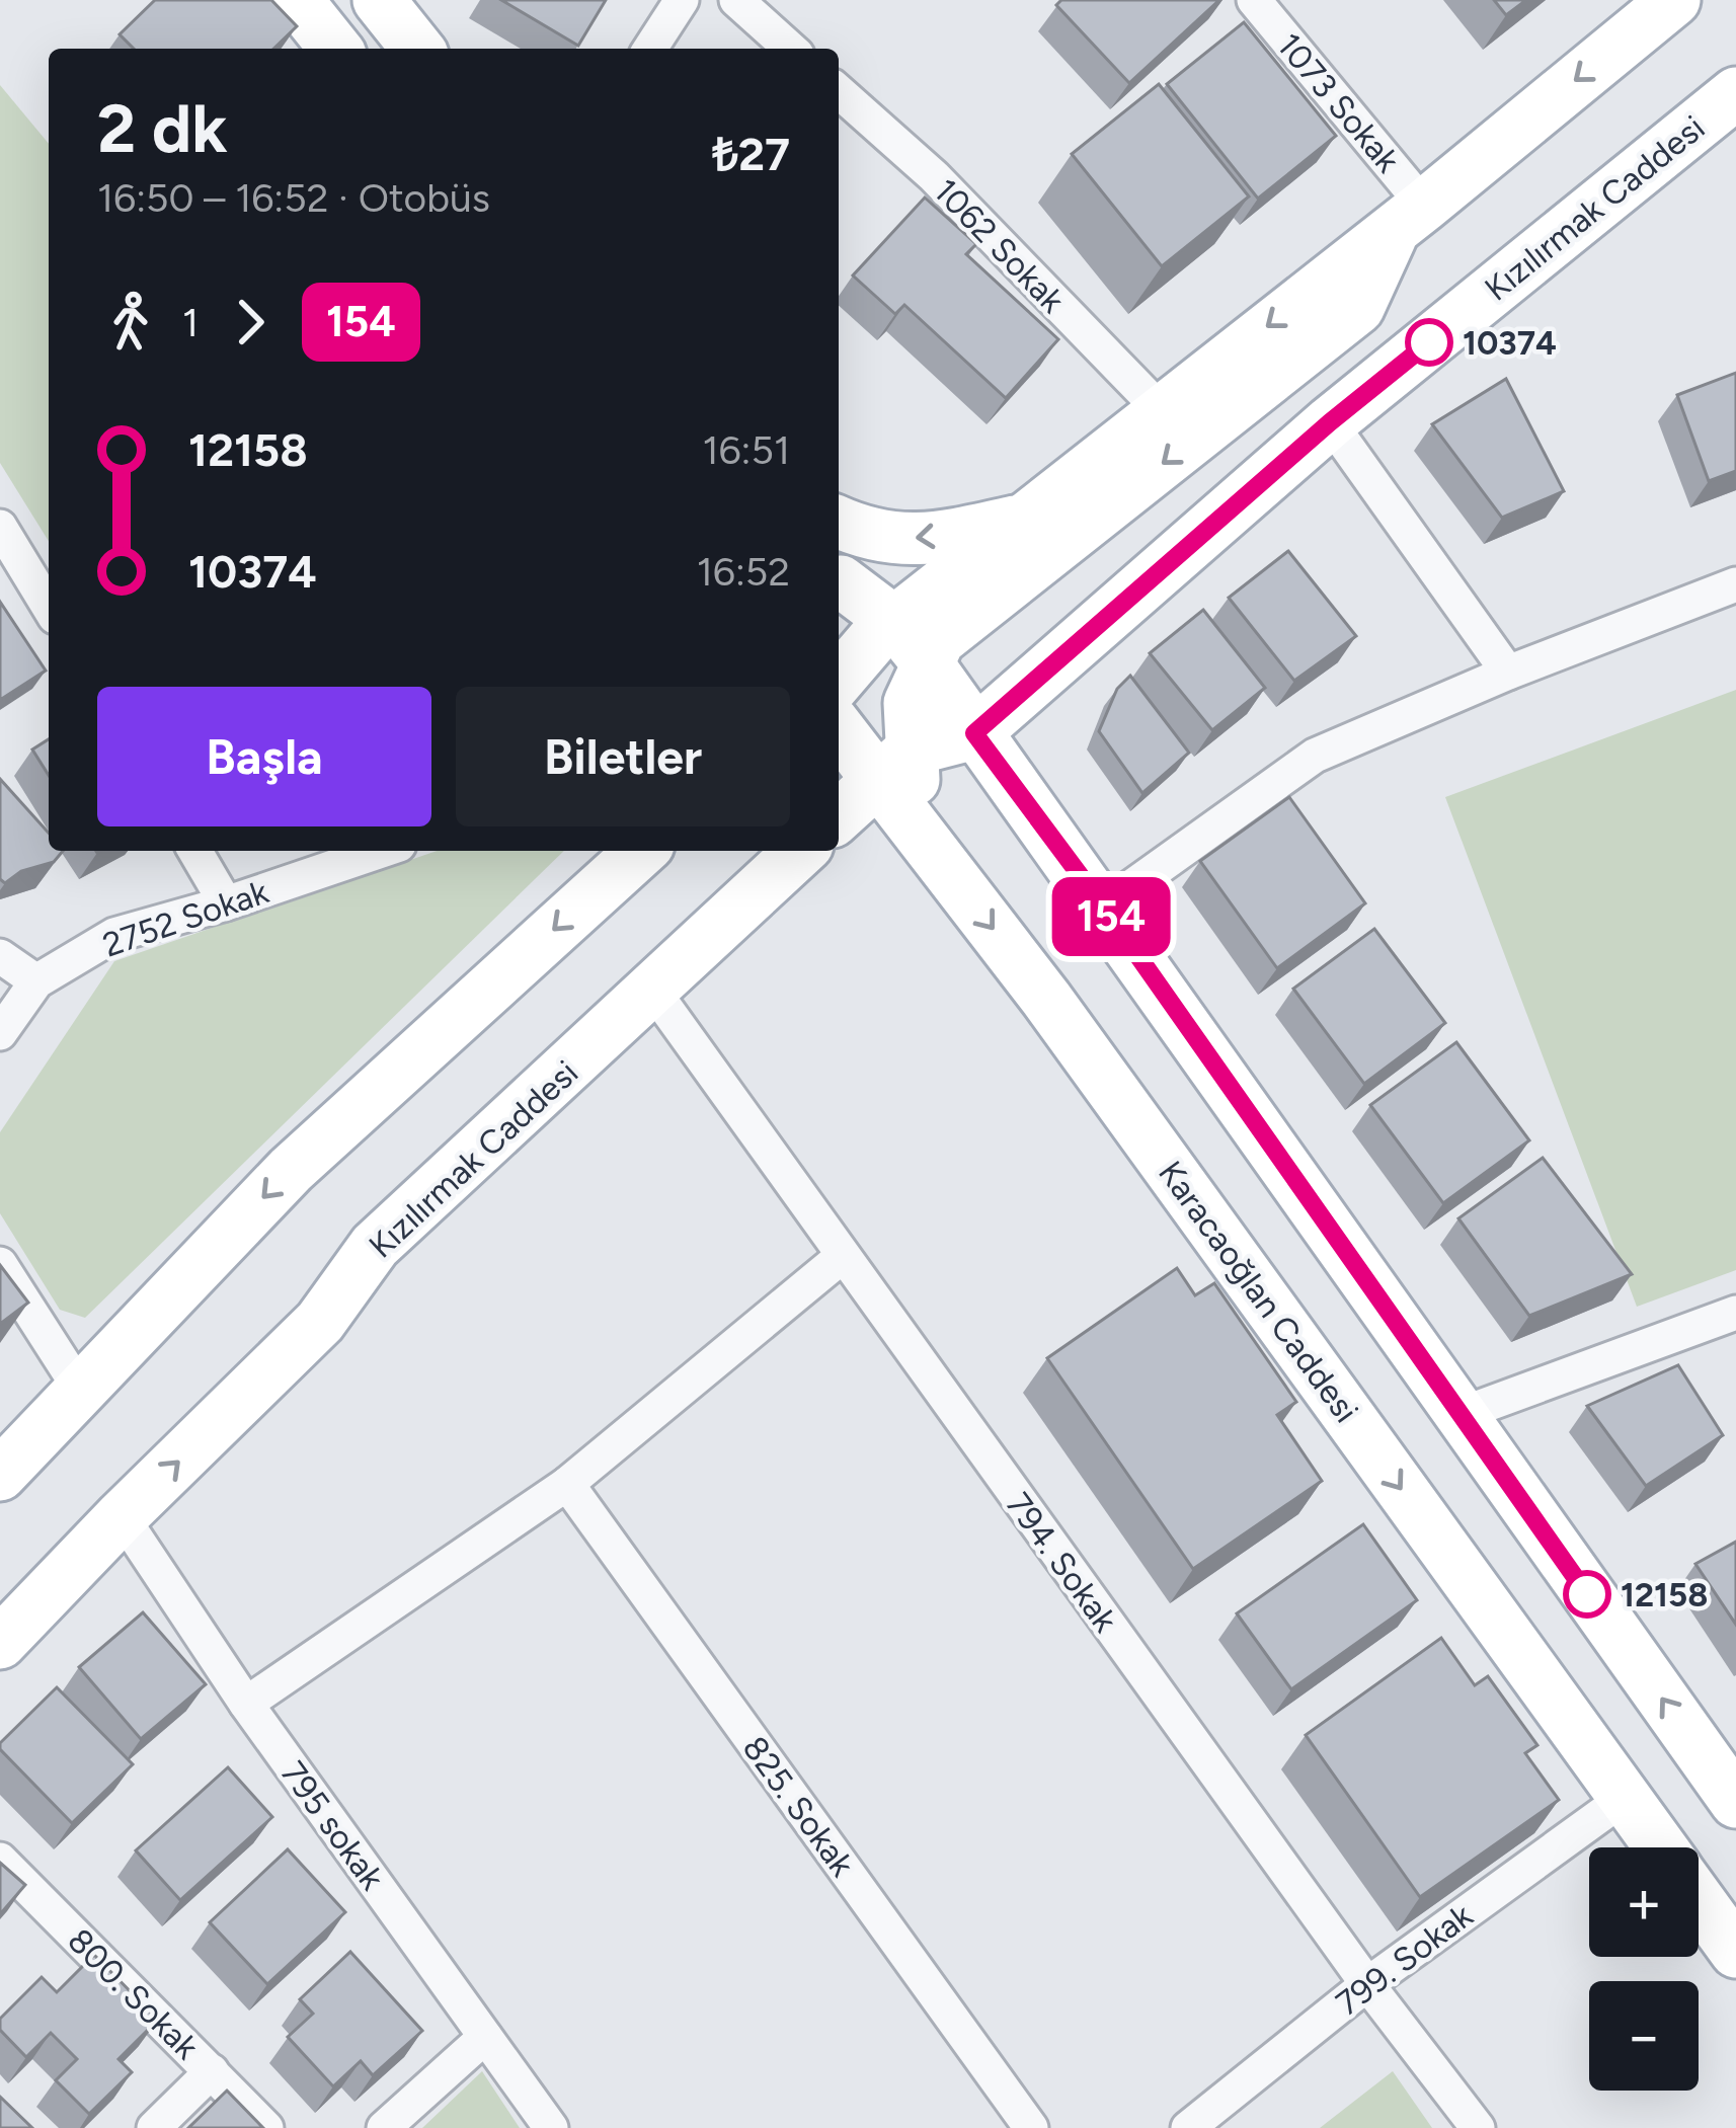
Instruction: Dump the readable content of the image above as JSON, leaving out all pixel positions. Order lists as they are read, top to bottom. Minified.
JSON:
{"streets":{"main road":["Kızılırmak Caddesi","Karacaoğlan Caddesi"],"street":["1073 Sokak","1062 Sokak","2752 Sokak","794. Sokak","825. Sokak","795 sokak","799. Sokak","800. Sokak"]},"crossings":[["Kızılırmak Caddesi","Karacaoğlan Caddesi"],["Kızılırmak Caddesi","794. Sokak"],["Kızılırmak Caddesi","795 sokak"],["Karacaoğlan Caddesi","799. Sokak"],["794. Sokak","799. Sokak"]],"places":["10374","12158"],"lines":["bus line 154"],"page":{"on_map":"154","heading":["2 dk","16:50 – 16:52 · Otobüs","₺27"],"legs":["1","154"],"list":[{"name":"12158","value":"16:51"},{"name":"10374","value":"16:52"}],"buttons":["Başla","Biletler"],"map_buttons":["+","−"]}}
